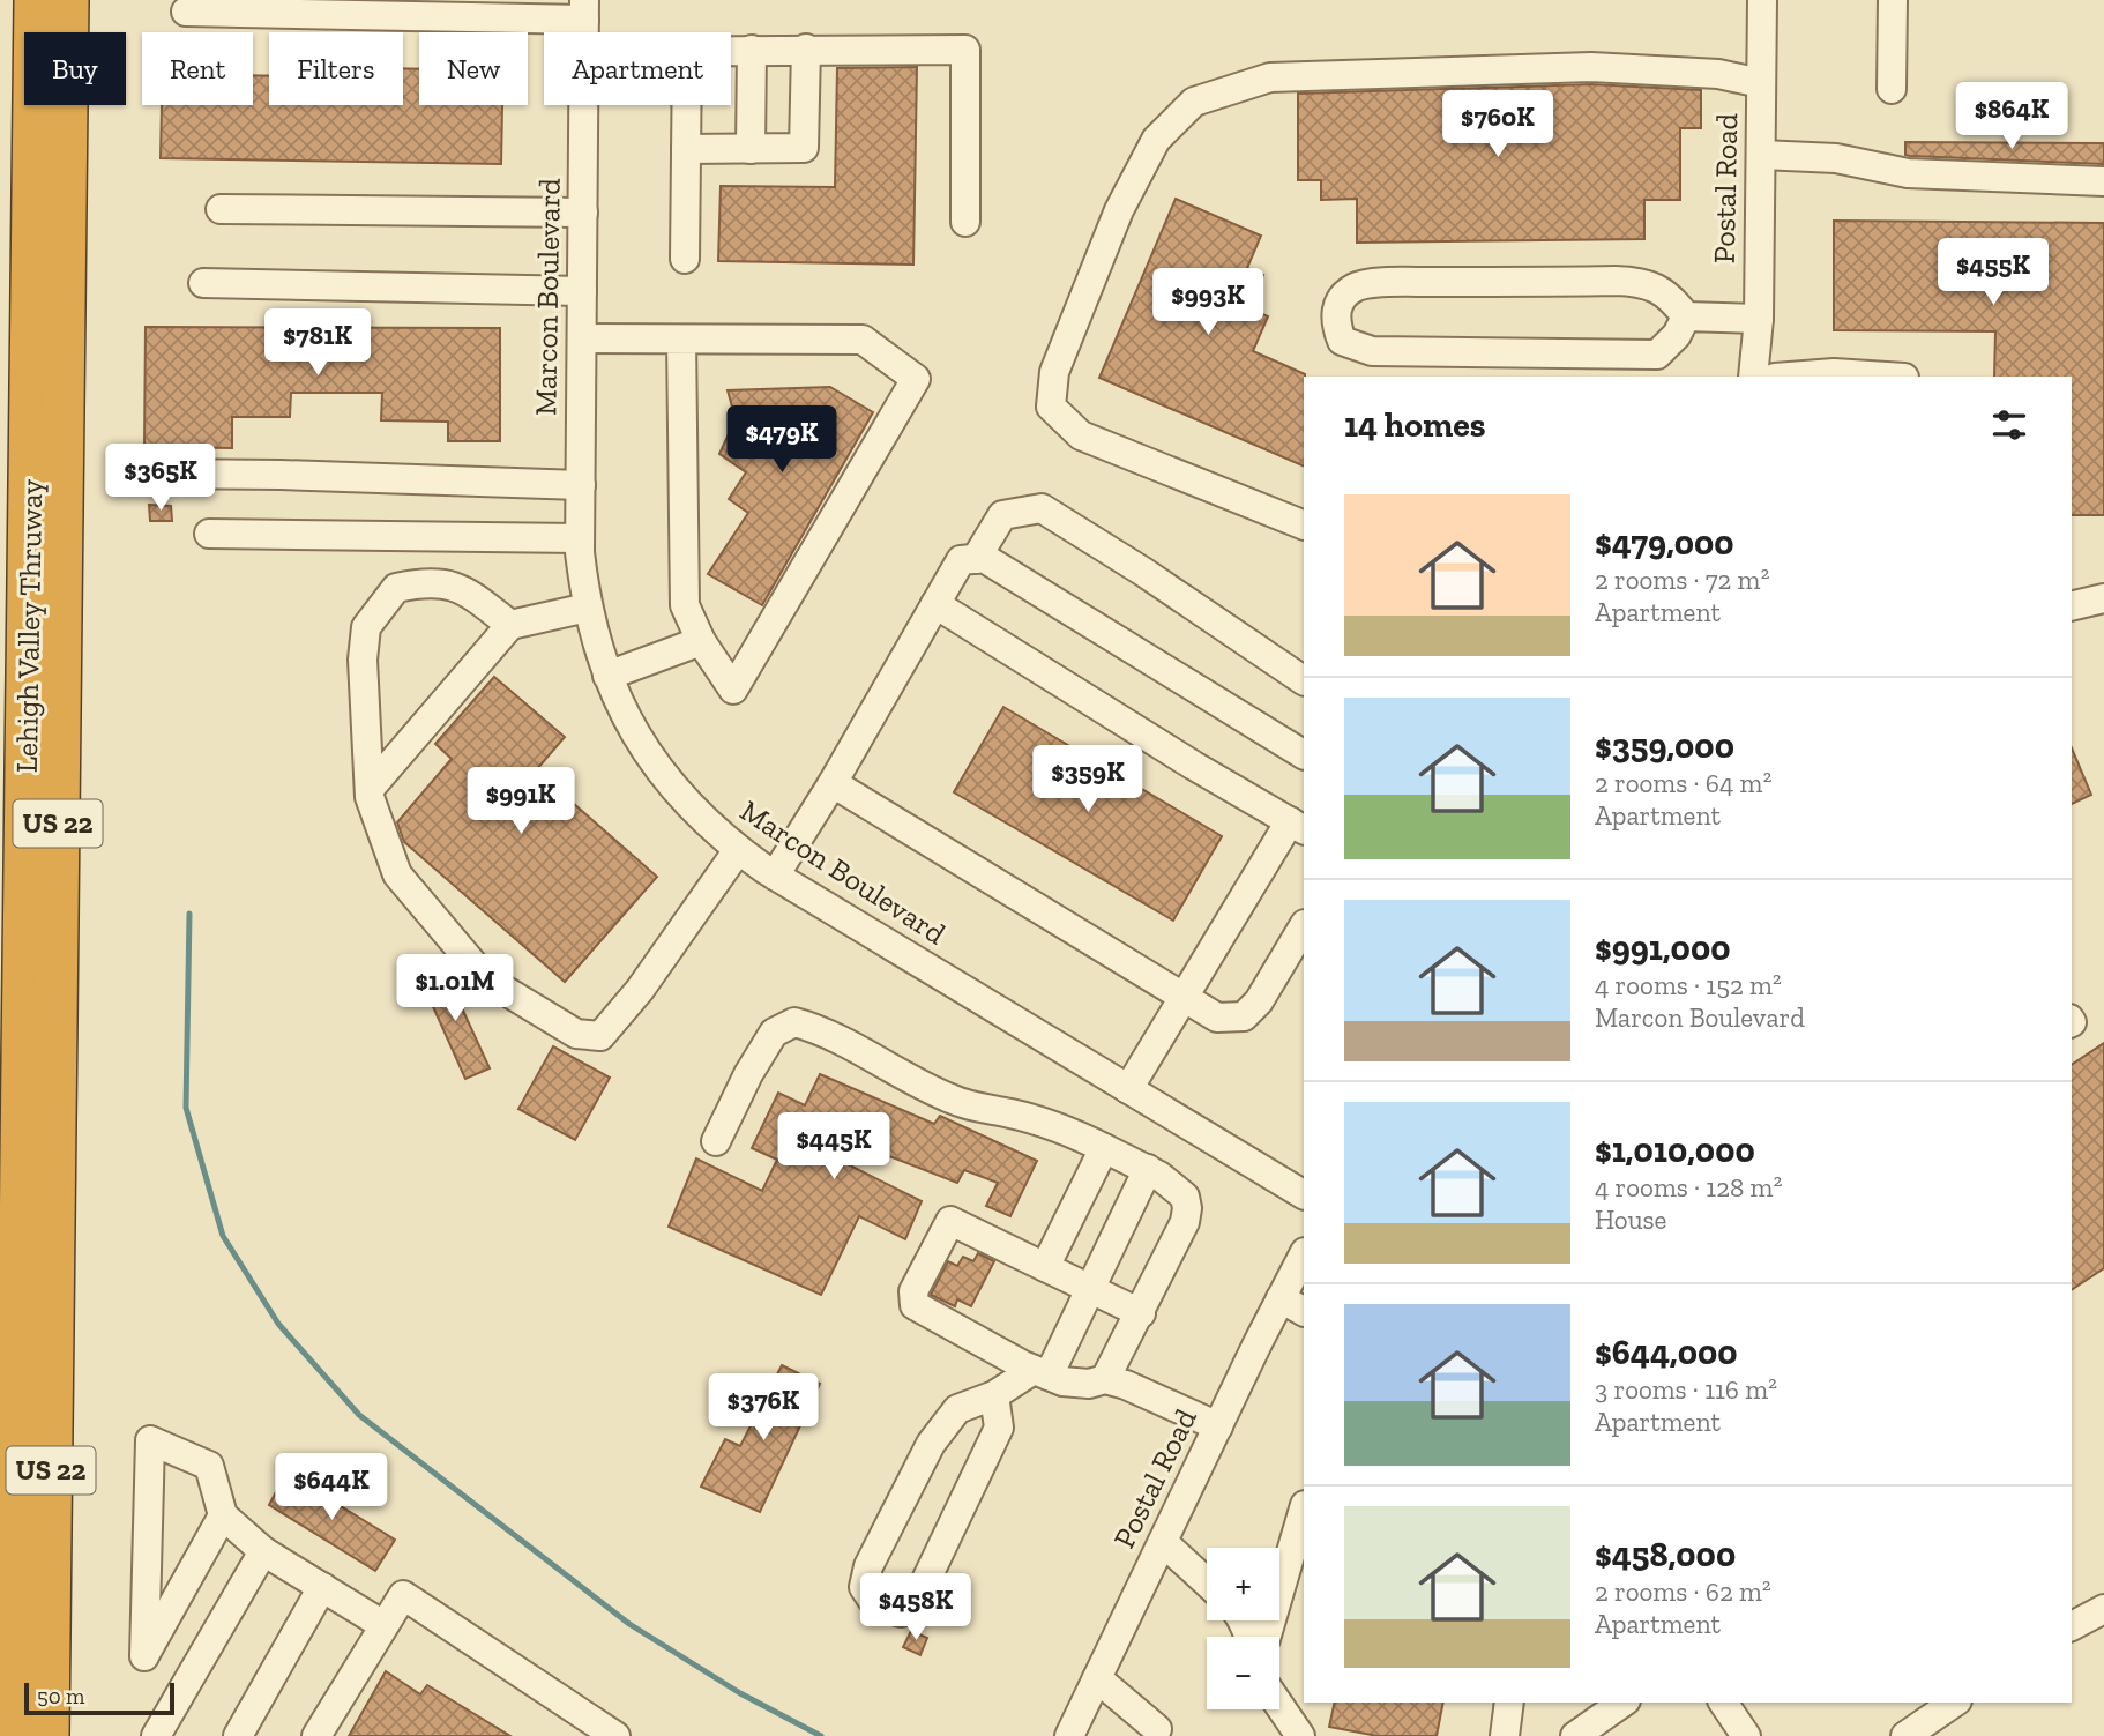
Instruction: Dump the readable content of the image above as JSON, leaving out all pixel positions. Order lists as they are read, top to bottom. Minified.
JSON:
{"streets":{"highway":["Lehigh Valley Thruway","US 22"],"street":["Postal Road","Marcon Boulevard"]},"scale_bar":"50 m","page":{"chip":["Buy","Rent","Filters","New","Apartment"],"price":["$864K","$760K","$455K","$993K","$781K","$479K","$365K","$359K","$991K","$1.01M","$445K","$376K","$644K","$458K"],"heading":"14 homes","list":[{"name":"$479,000","note":"2 rooms · 72 m² · Apartment"},{"name":"$359,000","note":"2 rooms · 64 m² · Apartment"},{"name":"$991,000","note":"4 rooms · 152 m² · Marcon Boulevard"},{"name":"$1,010,000","note":"4 rooms · 128 m² · House"},{"name":"$644,000","note":"3 rooms · 116 m² · Apartment"},{"name":"$458,000","note":"2 rooms · 62 m² · Apartment"}],"map_buttons":["+","−"],"scale":"50 m"}}
